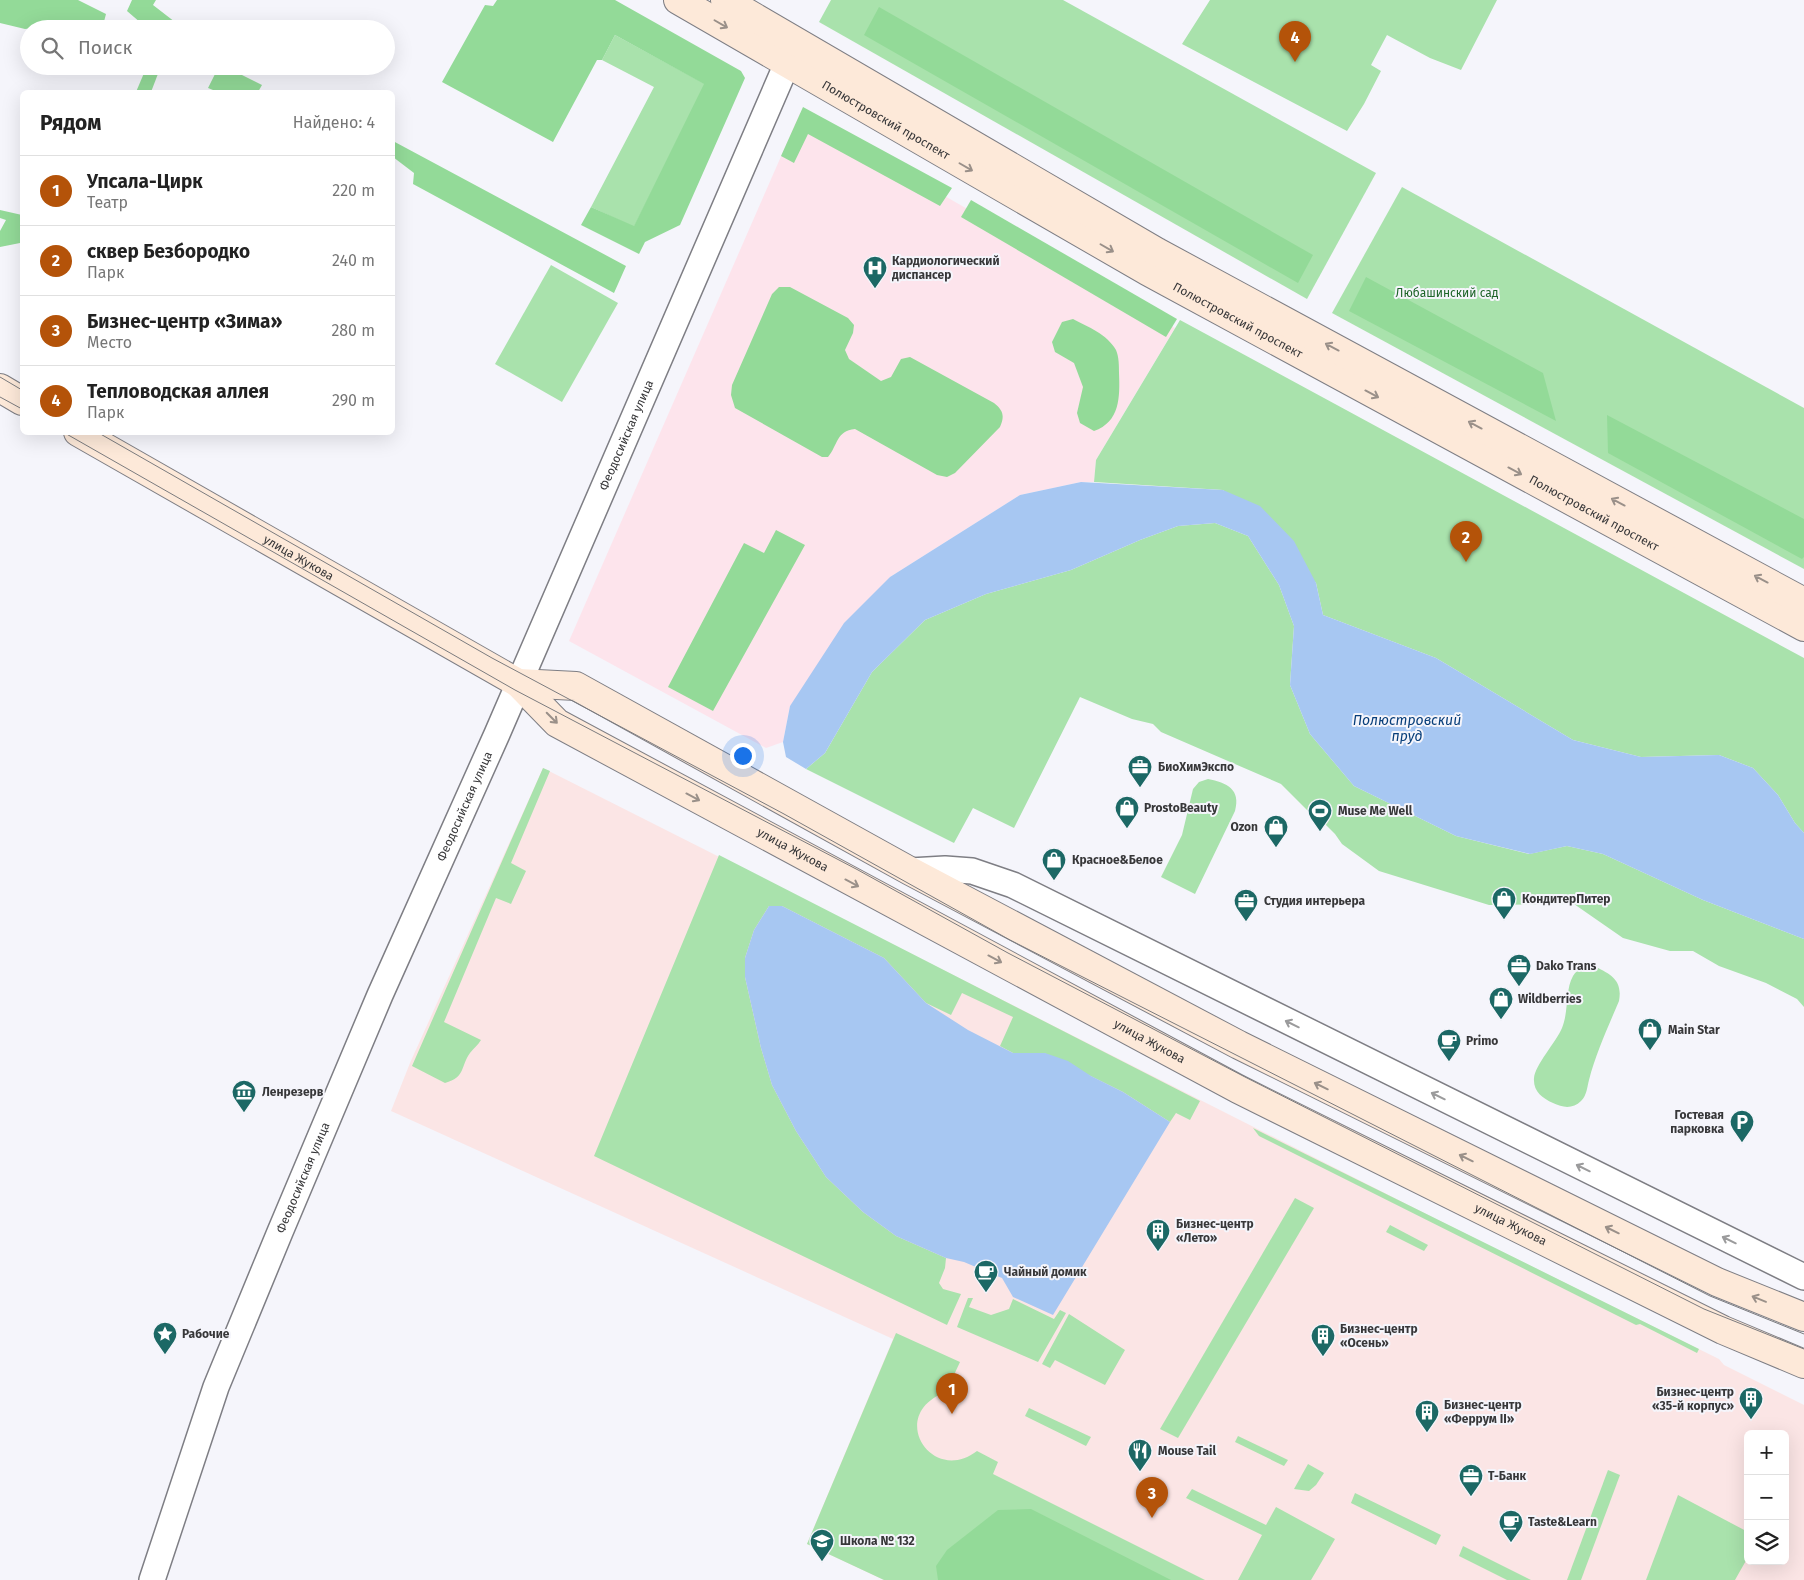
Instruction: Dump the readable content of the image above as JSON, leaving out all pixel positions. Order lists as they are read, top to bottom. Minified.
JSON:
{"streets":{"street":["Полюстровский проспект","Феодосийская улица","улица Жукова"]},"crossings":[["Полюстровский проспект","Феодосийская улица"],["Феодосийская улица","улица Жукова"]],"water":["Полюстровский пруд"],"parks":["Любашинский сад"],"places":{"hospital":["Кардиологический диспансер"],"office":["БиоХимЭкспо","Студия интерьера","Dako Trans","Т-Банк"],"shop":["ProstoBeauty","Ozon","Красное&Белое","КондитерПитер","Wildberries","Main Star"],"sports":["Muse Me Well"],"cafe":["Primo","Чайный домик","Taste&Learn"],"museum":["Ленрезерв"],"parking":["Гостевая парковка"],"building":["Бизнес-центр «Лето»","Бизнес-центр «Осень»","Бизнес-центр «35-й корпус»","Бизнес-центр «Феррум II»"],"place":["Рабочие"],"restaurant":["Mouse Tail"],"school or university":["Школа № 132"]},"page":{"search":"Поиск","pins":["4","2","1","3"],"heading":["Рядом","Найдено: 4"],"list":[{"mark":"1","name":"Упсала-Цирк","note":"Театр","value":"220 m"},{"mark":"2","name":"сквер Безбородко","note":"Парк","value":"240 m"},{"mark":"3","name":"Бизнес-центр «Зима»","note":"Место","value":"280 m"},{"mark":"4","name":"Тепловодская аллея","note":"Парк","value":"290 m"}],"map_buttons":["+","−"]}}
